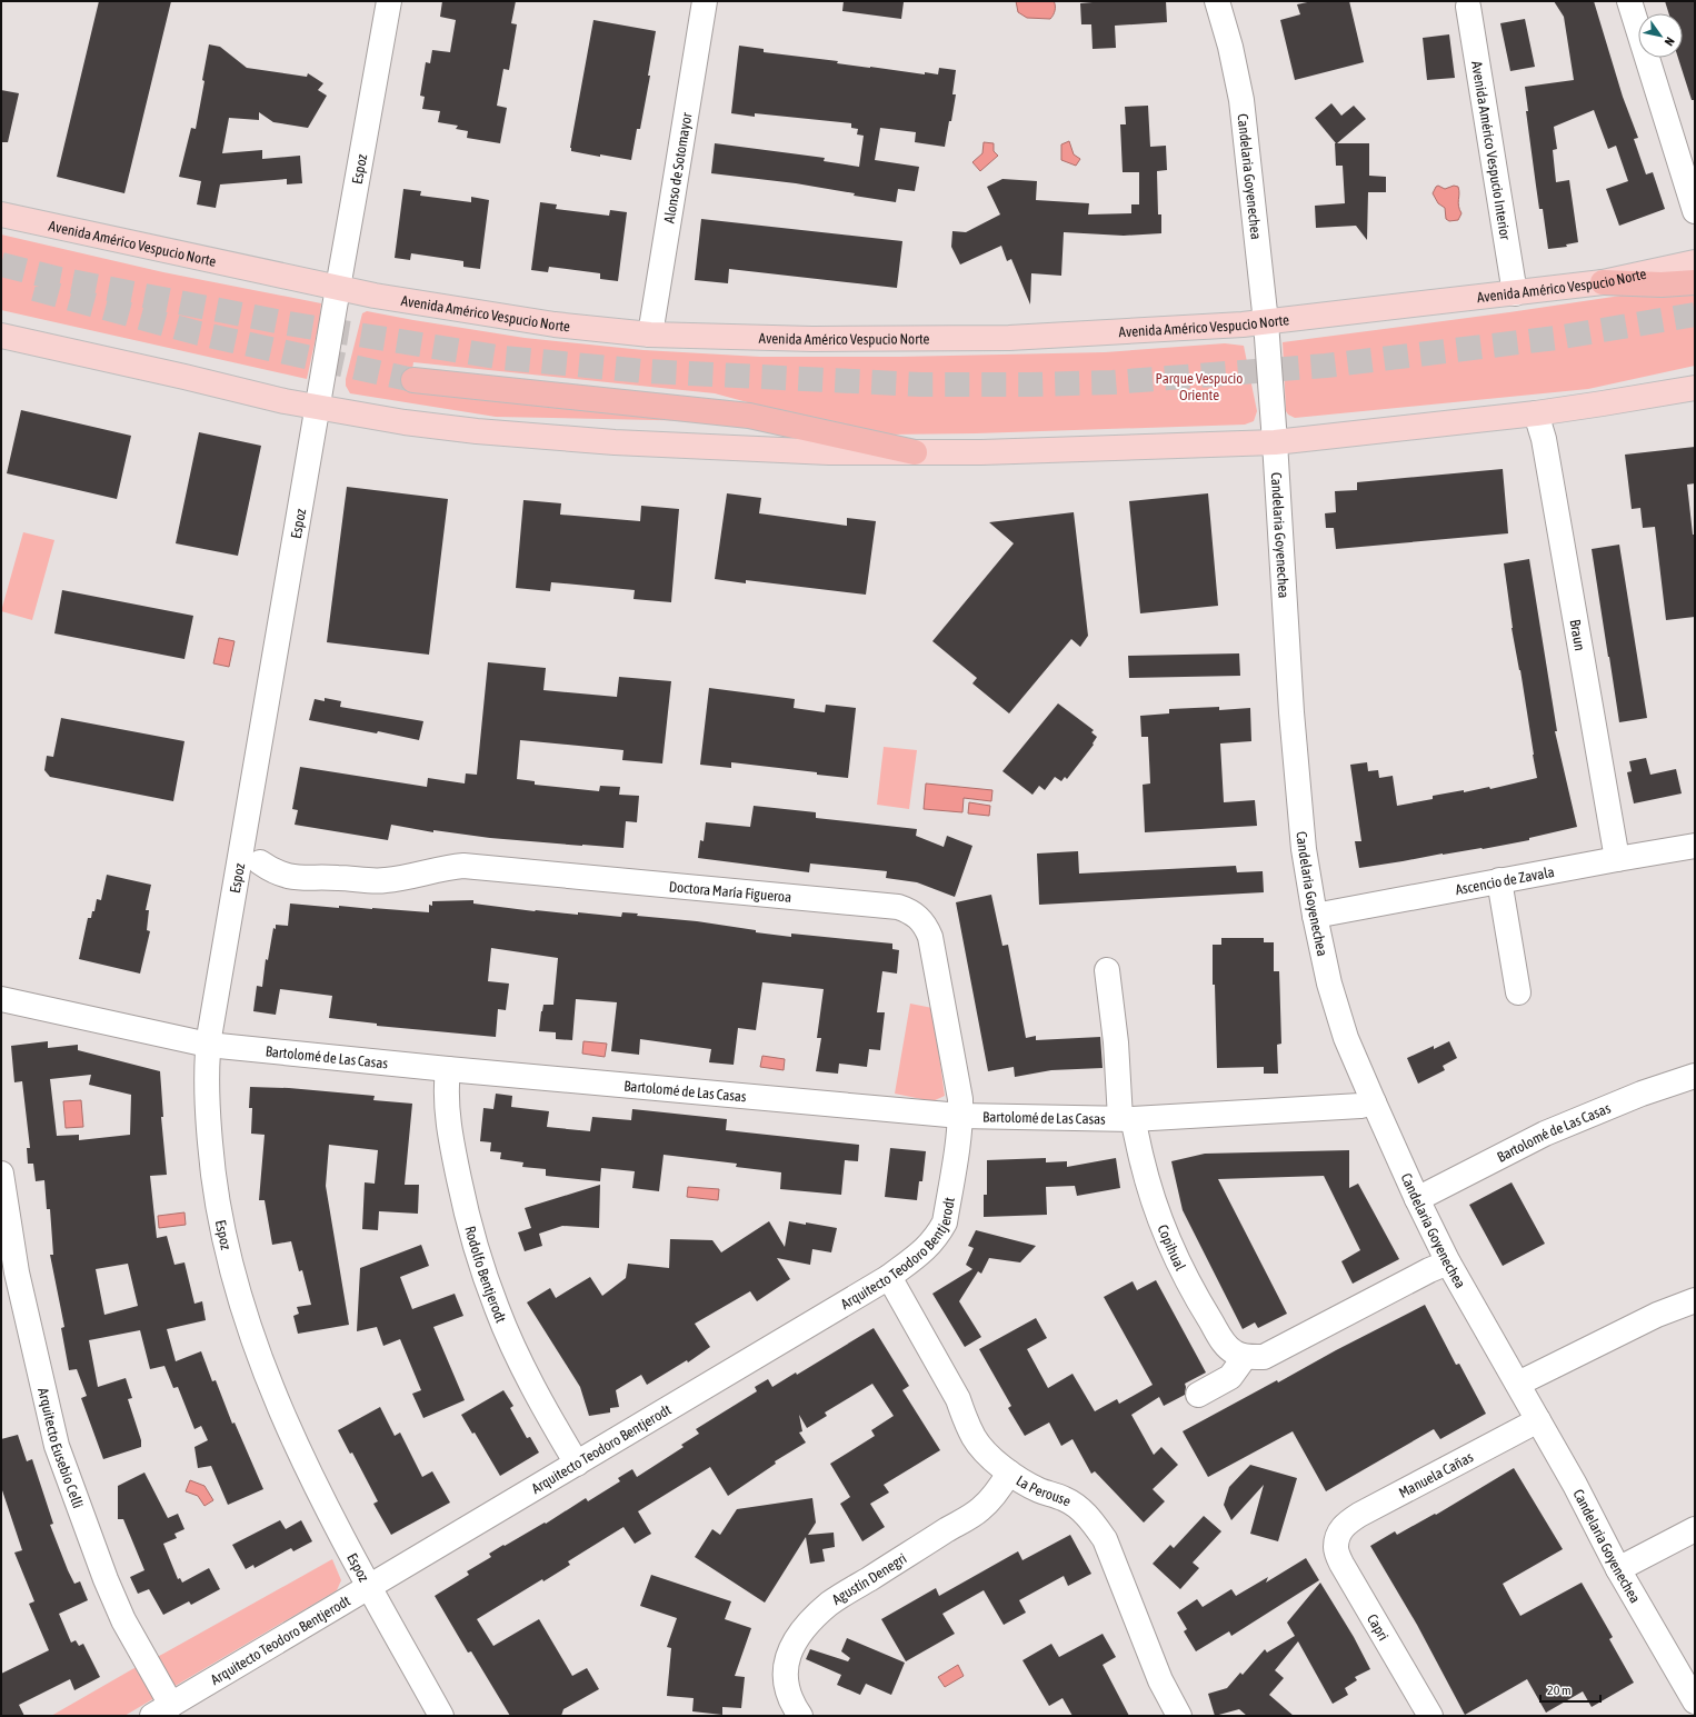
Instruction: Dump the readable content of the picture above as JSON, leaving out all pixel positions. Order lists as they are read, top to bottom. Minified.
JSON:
{"streets":{"main road":["Avenida Américo Vespucio Norte"],"street":["Avenida Américo Vespucio Interior","Alonso de Sotomayor","Espoz","Candelaria Goyenechea","Braun","Ascencio de Zavala","Doctora María Figueroa","Bartolomé de Las Casas","Copihual","Arquitecto Teodoro Bentjerodt","Rodolfo Bentjerodt","Arquitecto Eusebio Celli","Manuela Cañas","La Perouse","Agustín Denegri","Capri"]},"crossings":[["Avenida Américo Vespucio Interior","Avenida Américo Vespucio Norte"],["Alonso de Sotomayor","Avenida Américo Vespucio Norte"],["Espoz","Avenida Américo Vespucio Norte"],["Espoz","Doctora María Figueroa"],["Espoz","Bartolomé de Las Casas"],["Espoz","Arquitecto Teodoro Bentjerodt"],["Candelaria Goyenechea","Avenida Américo Vespucio Norte"],["Candelaria Goyenechea","Ascencio de Zavala"],["Candelaria Goyenechea","Bartolomé de Las Casas"],["Candelaria Goyenechea","Manuela Cañas"],["Braun","Ascencio de Zavala"],["Doctora María Figueroa","Bartolomé de Las Casas"],["Doctora María Figueroa","Arquitecto Teodoro Bentjerodt"],["Bartolomé de Las Casas","Copihual"],["Bartolomé de Las Casas","Arquitecto Teodoro Bentjerodt"],["Bartolomé de Las Casas","Rodolfo Bentjerodt"],["Arquitecto Teodoro Bentjerodt","Rodolfo Bentjerodt"],["Arquitecto Teodoro Bentjerodt","Arquitecto Eusebio Celli"],["Arquitecto Teodoro Bentjerodt","La Perouse"],["Manuela Cañas","Capri"],["La Perouse","Agustín Denegri"]],"parks":["Parque Vespucio Oriente"],"scale_bar":"20 m","north":"bottom right"}
